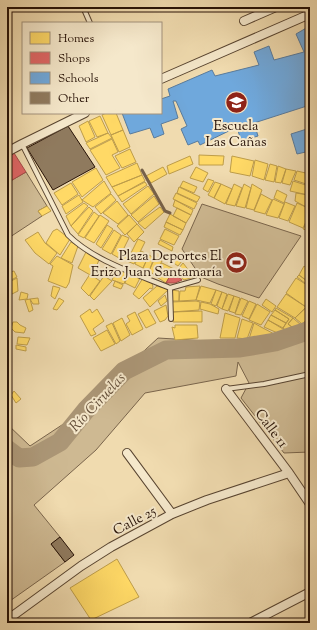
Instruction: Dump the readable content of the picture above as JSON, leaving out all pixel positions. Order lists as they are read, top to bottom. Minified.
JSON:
{"streets":{"street":["Calle 11","Calle 25"]},"crossings":[["Calle 11","Calle 25"]],"water":["Río Ciruelas"],"places":{"school or university":["Escuela Las Cañas"],"sports":["Plaza Deportes El Erizo Juan Santamaría"]},"legend":["Homes","Shops","Schools","Other"]}
